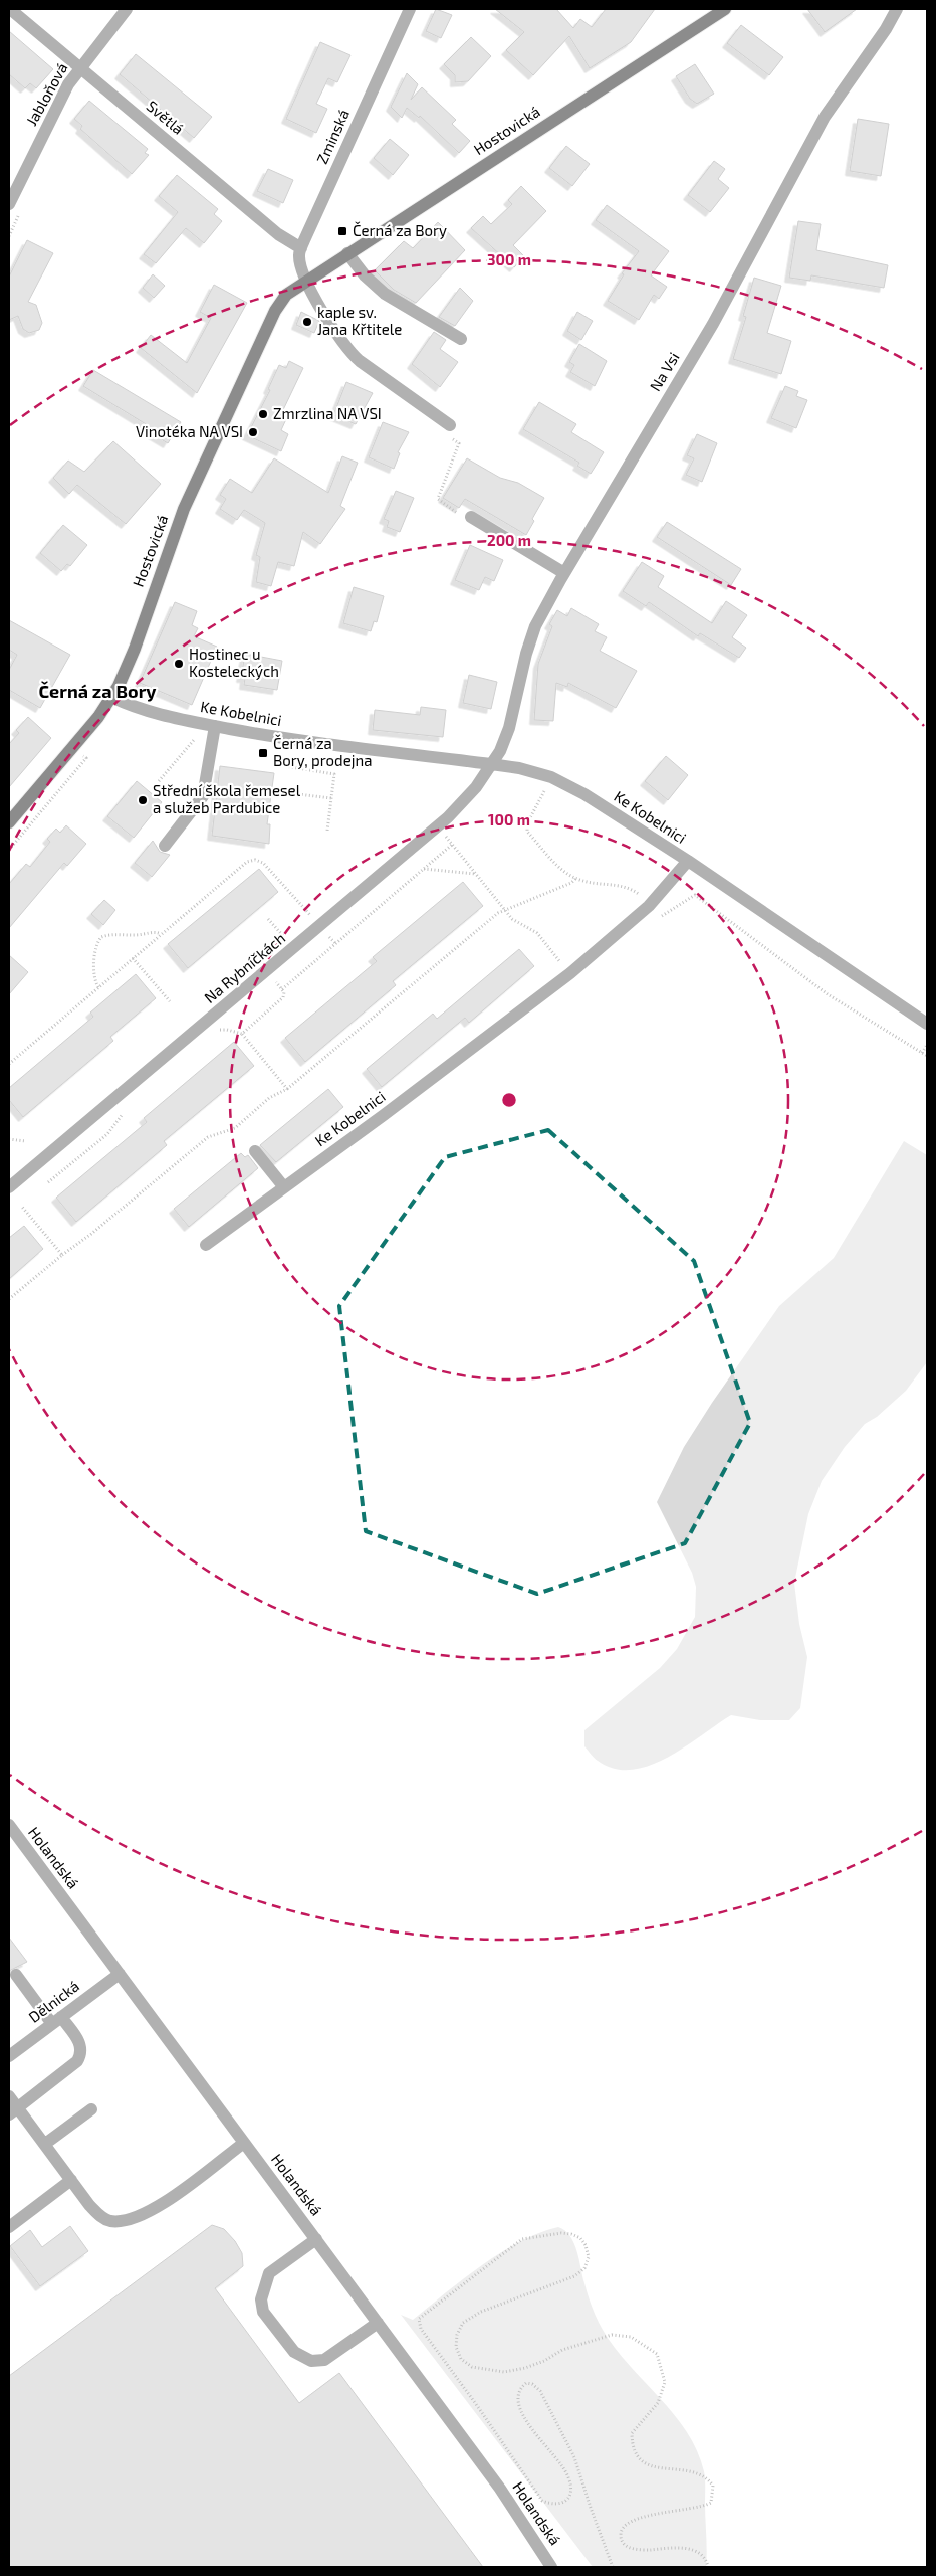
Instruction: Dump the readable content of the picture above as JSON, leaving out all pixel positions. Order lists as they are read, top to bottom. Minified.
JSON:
{"streets":{"main road":["Hostovická"],"street":["Jabloňová","Světlá","Zminská","Na Vsi","Ke Kobelnici","Na Rybníčkách","Holandská","Dělnická"]},"crossings":[["Jabloňová","Světlá"],["Světlá","Zminská"],["Hostovická","Ke Kobelnici"],["Na Vsi","Ke Kobelnici"],["Na Vsi","Na Rybníčkách"],["Ke Kobelnici","Na Rybníčkách"],["Holandská","Dělnická"]],"districts":["Černá za Bory"],"places":{"transit":["Černá za Bory","Černá za Bory, prodejna"],"other":["kaple sv. Jana Křtitele","Zmrzlina NA VSI","Vinotéka NA VSI","Hostinec u Kosteleckých","Střední škola řemesel a služeb Pardubice"]},"rings":["300 m","200 m","100 m"]}
